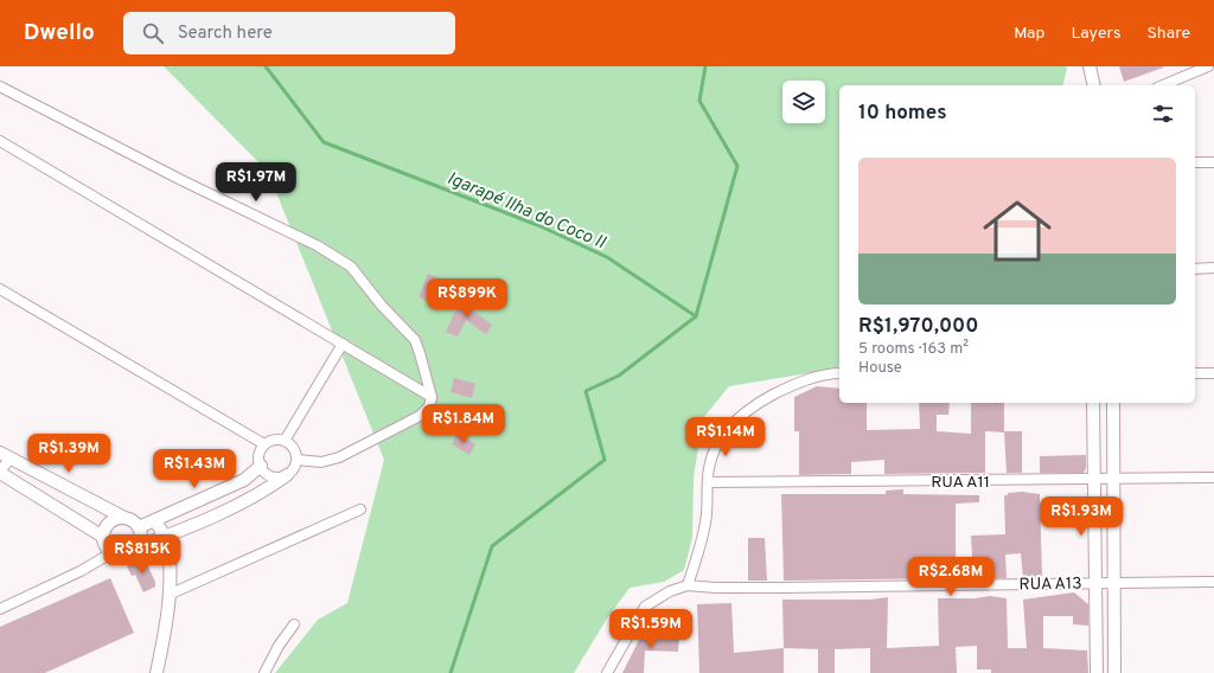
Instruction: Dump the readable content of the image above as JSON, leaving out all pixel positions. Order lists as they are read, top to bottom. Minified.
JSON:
{"streets":{"street":["RUA A11","RUA A13"]},"water":["Igarapé Ilha do Coco II"],"page":{"header":"Dwello","search":"Search here","nav":["Map","Layers","Share"],"heading":"10 homes","list":[{"name":"R$1,970,000","note":"5 rooms · 163 m² · House"}],"price":["R$1.97M","R$899K","R$1.84M","R$1.14M","R$1.39M","R$1.43M","R$1.93M","R$815K","R$2.68M","R$1.59M"]}}
